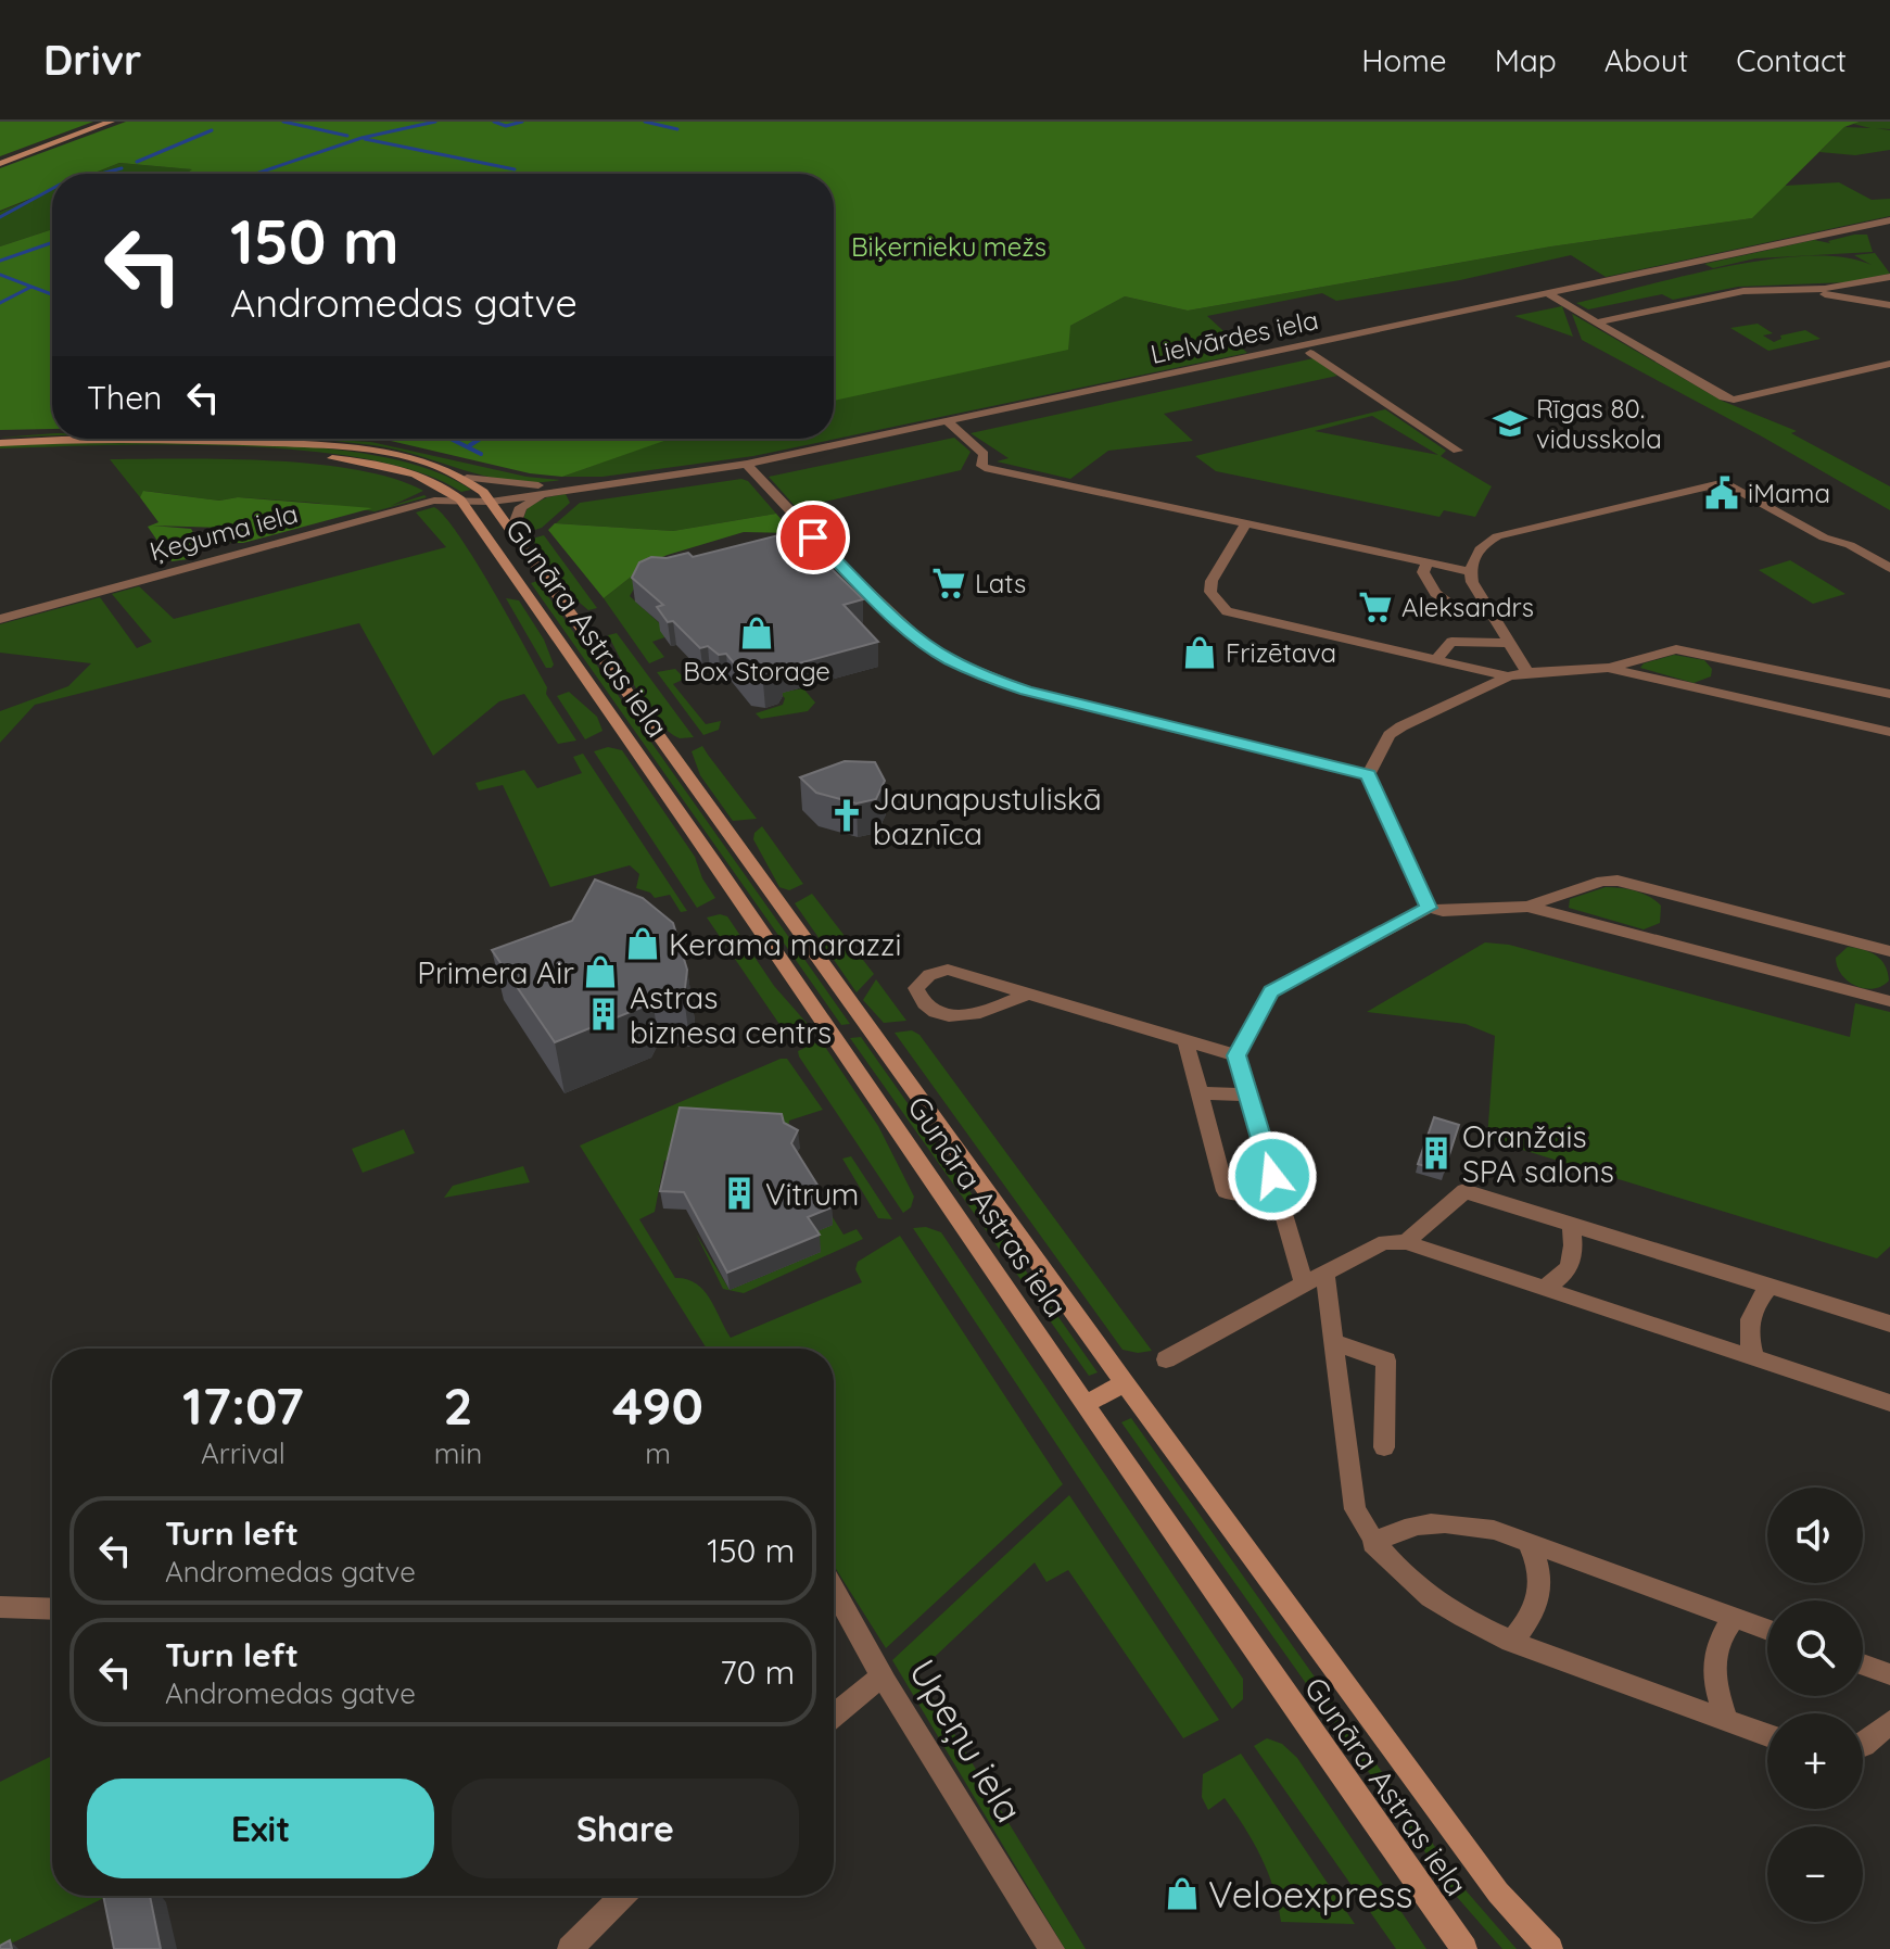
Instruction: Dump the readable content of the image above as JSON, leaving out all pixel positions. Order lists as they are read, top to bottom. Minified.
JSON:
{"streets":{"main road":["Lielvārdes iela","Gunāra Astras iela"],"street":["Ķeguma iela","Upeņu iela"]},"crossings":[["Lielvārdes iela","Ķeguma iela"],["Lielvārdes iela","Gunāra Astras iela"],["Ķeguma iela","Gunāra Astras iela"]],"parks":["Biķernieku mežs"],"places":{"school or university":["Rīgas 80. vidusskola"],"public building":["iMama"],"supermarket":["Lats","Aleksandrs"],"shop":["Box Storage","Frizētava","Kerama marazzi","Primera Air","Veloexpress"],"church":["Jaunapustuliskā baznīca"],"building":["Astras biznesa centrs","Oranžais SPA salons","Vitrum"]},"page":{"header":"Drivr","nav":["Home","Map","About","Contact"],"turn":["150 m","Andromedas gatve"],"then":"Then","eta":["17:07","Arrival","2","min","490","m"],"map_buttons":["+","−"],"list":[{"name":"Turn left","note":"Andromedas gatve","value":"150 m"},{"name":"Turn left","note":"Andromedas gatve","value":"70 m"}],"buttons":["Exit","Share"]}}
